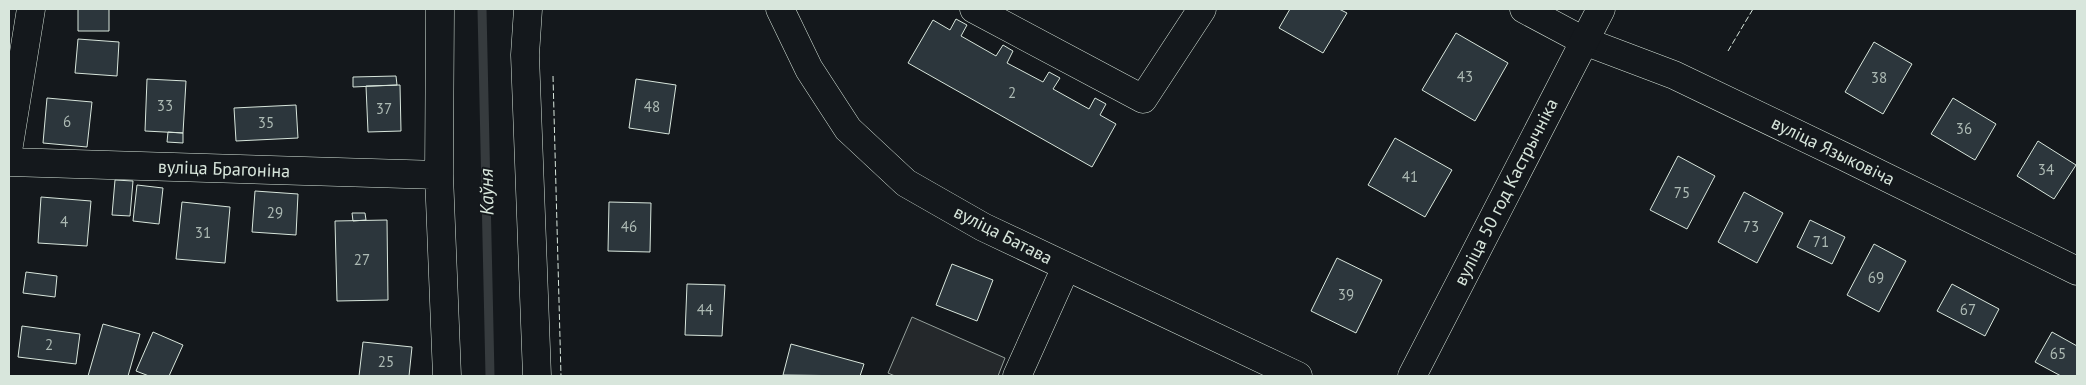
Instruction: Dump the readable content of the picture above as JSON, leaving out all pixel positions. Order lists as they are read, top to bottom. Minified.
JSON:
{"streets":{"street":["вуліца Языковіча","вуліца Брагоніна","вуліца 50 год Кастрычніка","вуліца Батава"]},"crossings":[["вуліца Языковіча","вуліца 50 год Кастрычніка"]],"water":["Каўня"],"house_numbers":["43","38","2","33","48","37","6","35","36","34","41","75","29","4","46","73","31","71","27","69","39","44","67","2","65","25"]}
